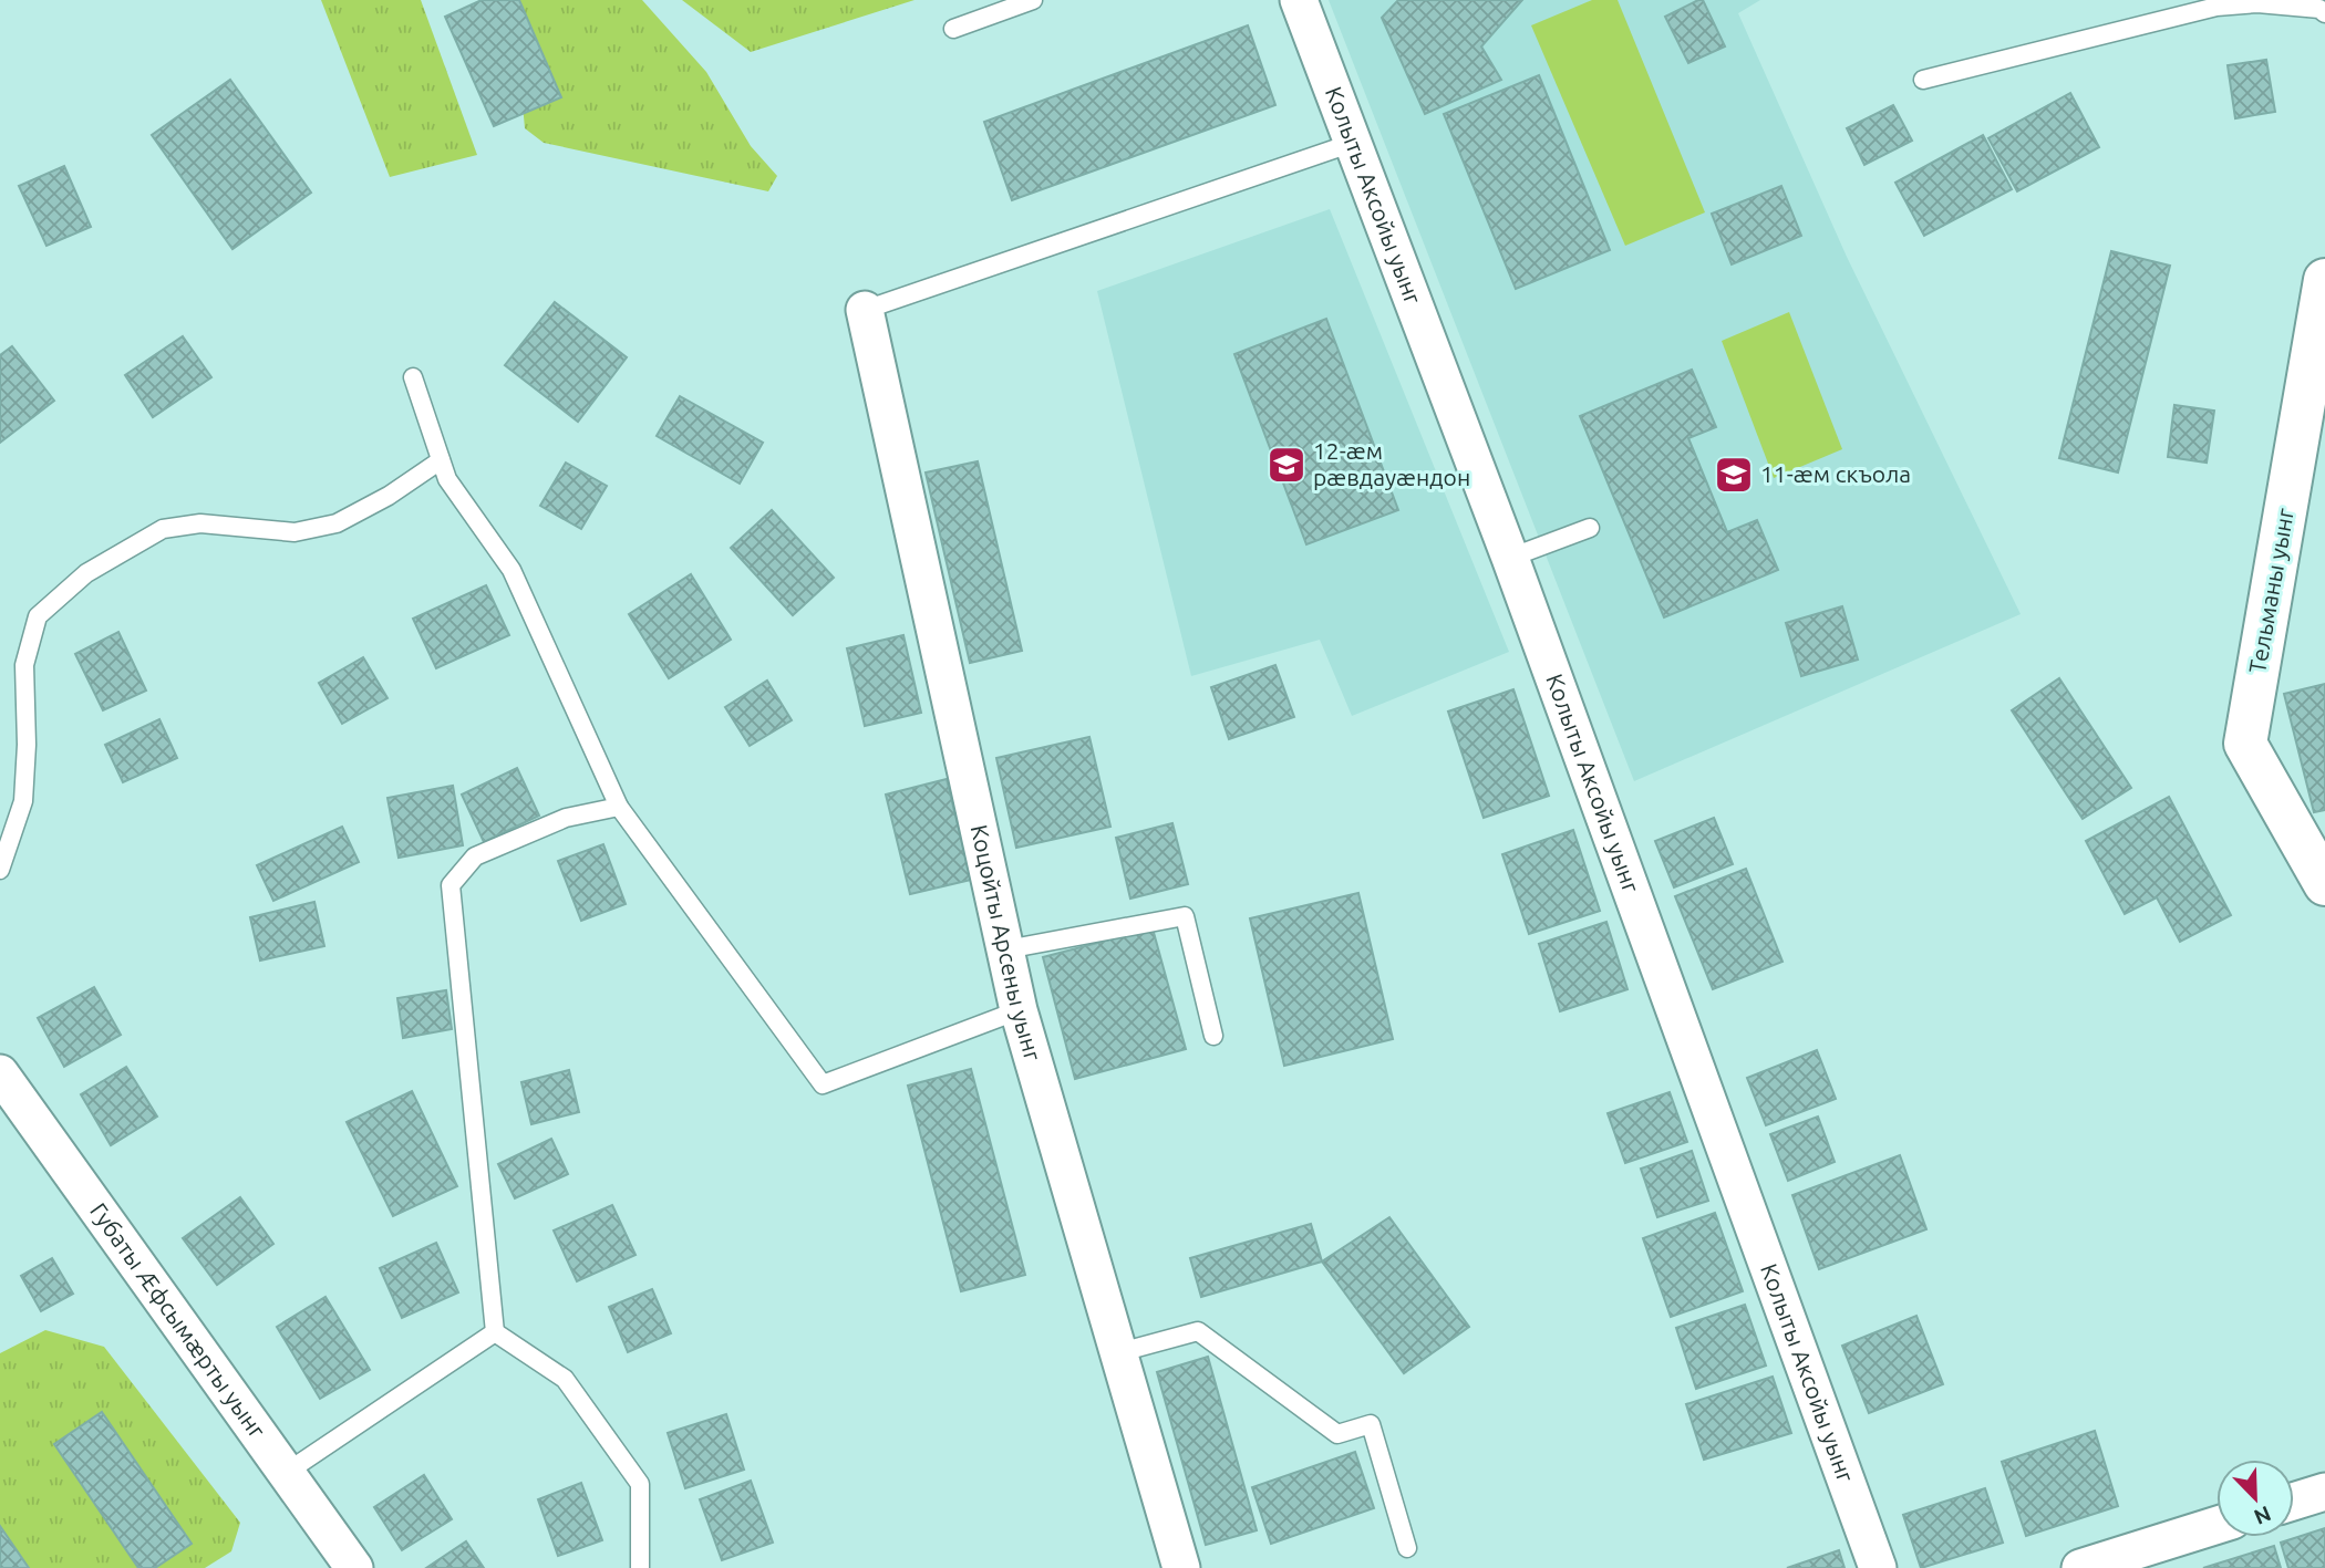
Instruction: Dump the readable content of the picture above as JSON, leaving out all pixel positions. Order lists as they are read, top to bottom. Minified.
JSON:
{"streets":{"street":["Колыты Аксойы уынг","Тельманы уынг","Коцойты Арсены уынг","Губаты Æфсымæрты уынг"]},"places":{"school or university":["12-æм рӕвдауӕндон","11-æм скъола"]},"north":"bottom right"}
